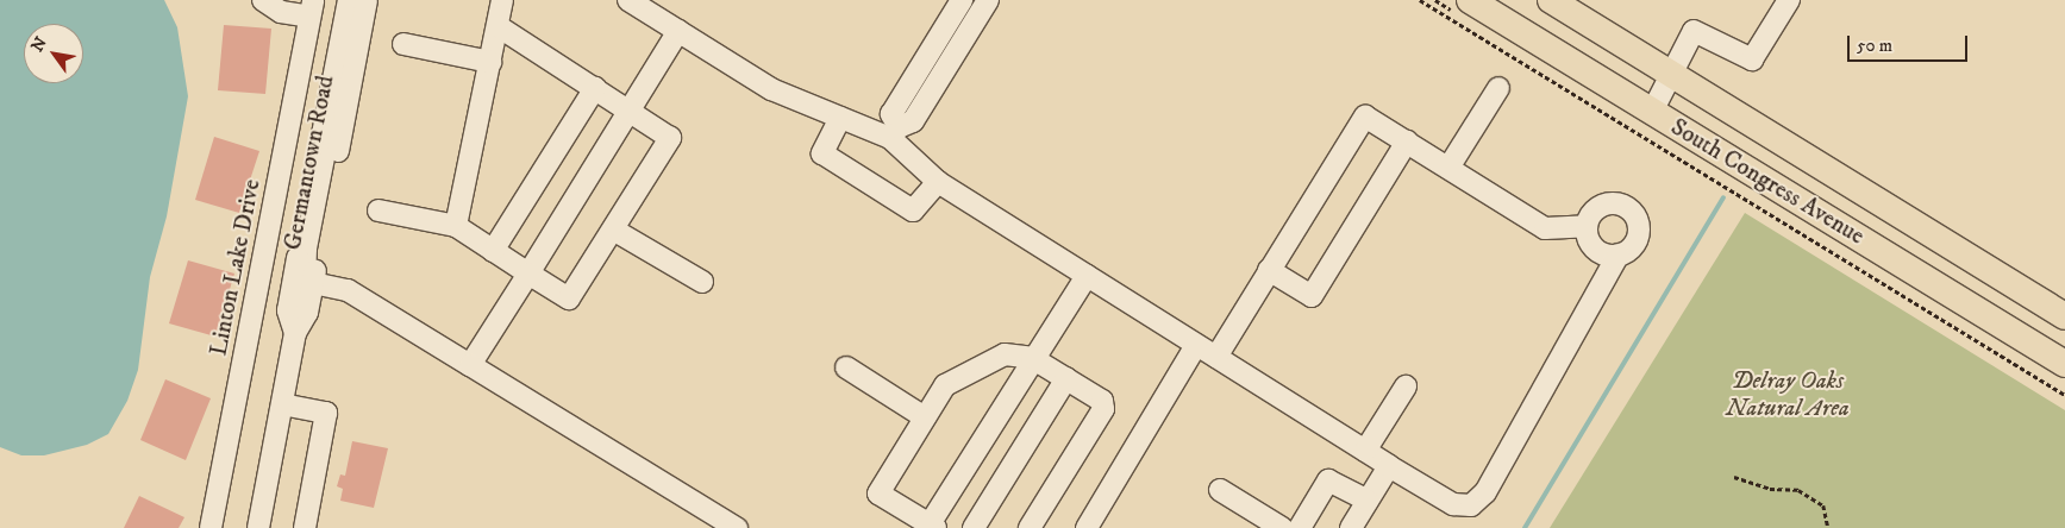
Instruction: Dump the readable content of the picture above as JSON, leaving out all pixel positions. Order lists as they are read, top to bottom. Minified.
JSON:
{"streets":{"main road":["South Congress Avenue"],"street":["Germantown Road","Linton Lake Drive"]},"parks":["Delray Oaks Natural Area"],"scale_bar":"50 m","north":"top left"}
